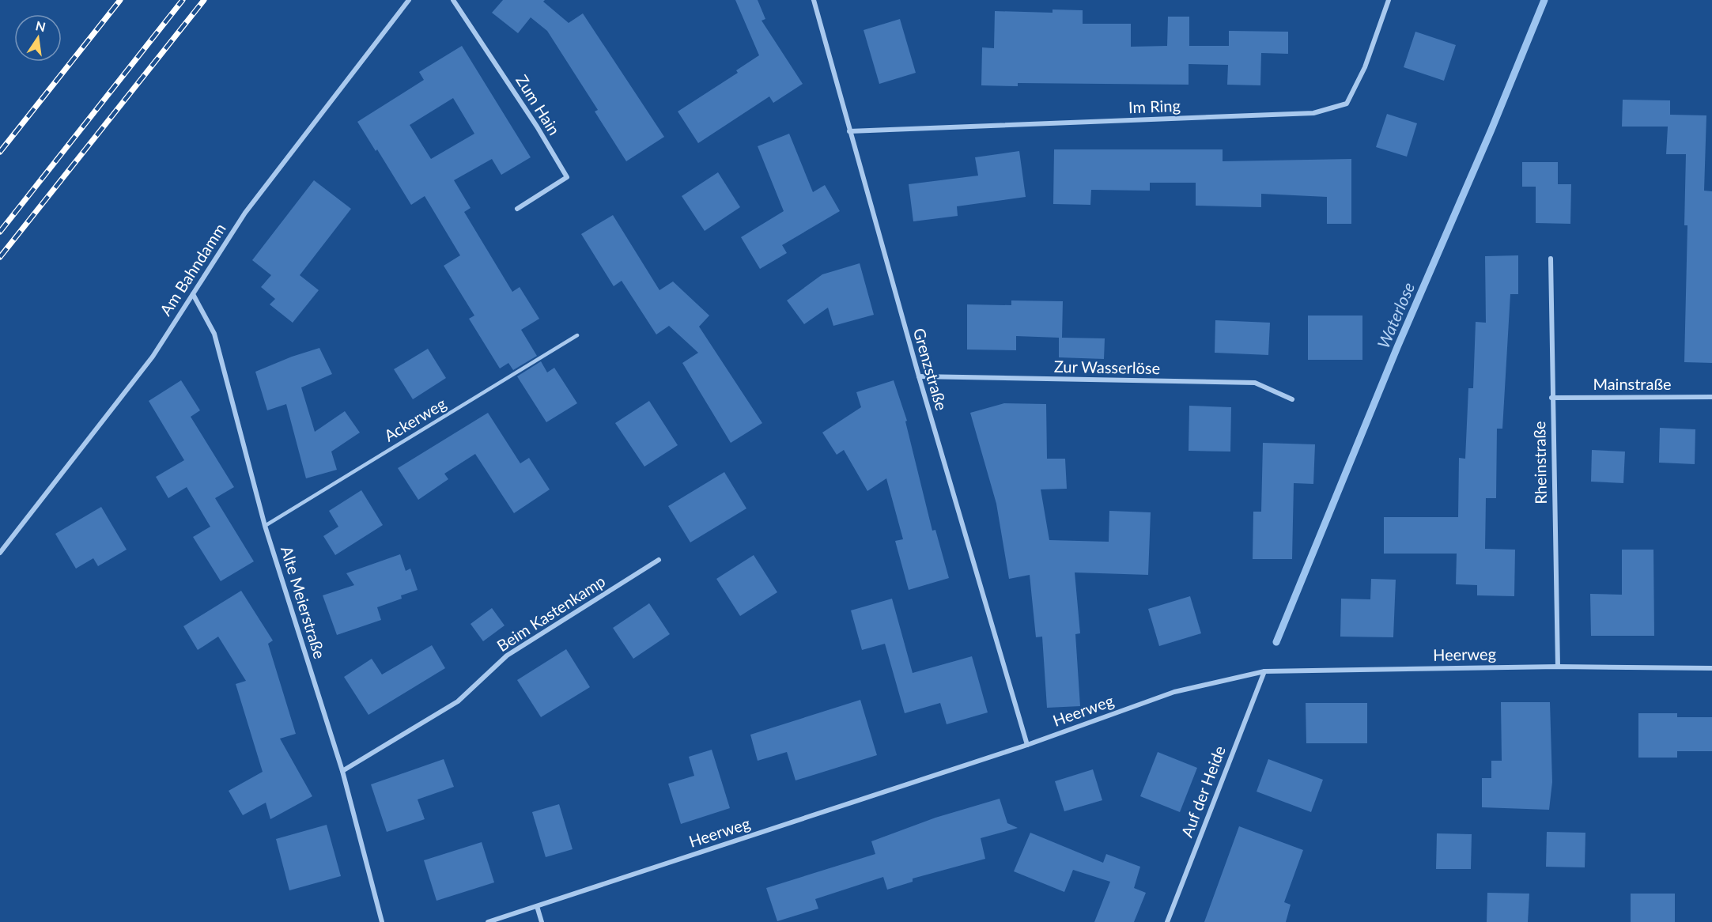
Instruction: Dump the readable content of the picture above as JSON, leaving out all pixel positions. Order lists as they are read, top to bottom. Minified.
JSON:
{"streets":{"street":["Zum Hain","Im Ring","Am Bahndamm","Zur Wasserlöse","Grenzstraße","Mainstraße","Rheinstraße","Alte Meierstraße","Beim Kastenkamp","Heerweg","Auf der Heide"],"lane":["Ackerweg"]},"crossings":[["Im Ring","Grenzstraße"],["Am Bahndamm","Alte Meierstraße"],["Zur Wasserlöse","Grenzstraße"],["Grenzstraße","Heerweg"],["Mainstraße","Rheinstraße"],["Ackerweg","Alte Meierstraße"],["Rheinstraße","Heerweg"],["Alte Meierstraße","Beim Kastenkamp"],["Heerweg","Auf der Heide"]],"water":["Waterlose"],"north":"top"}
